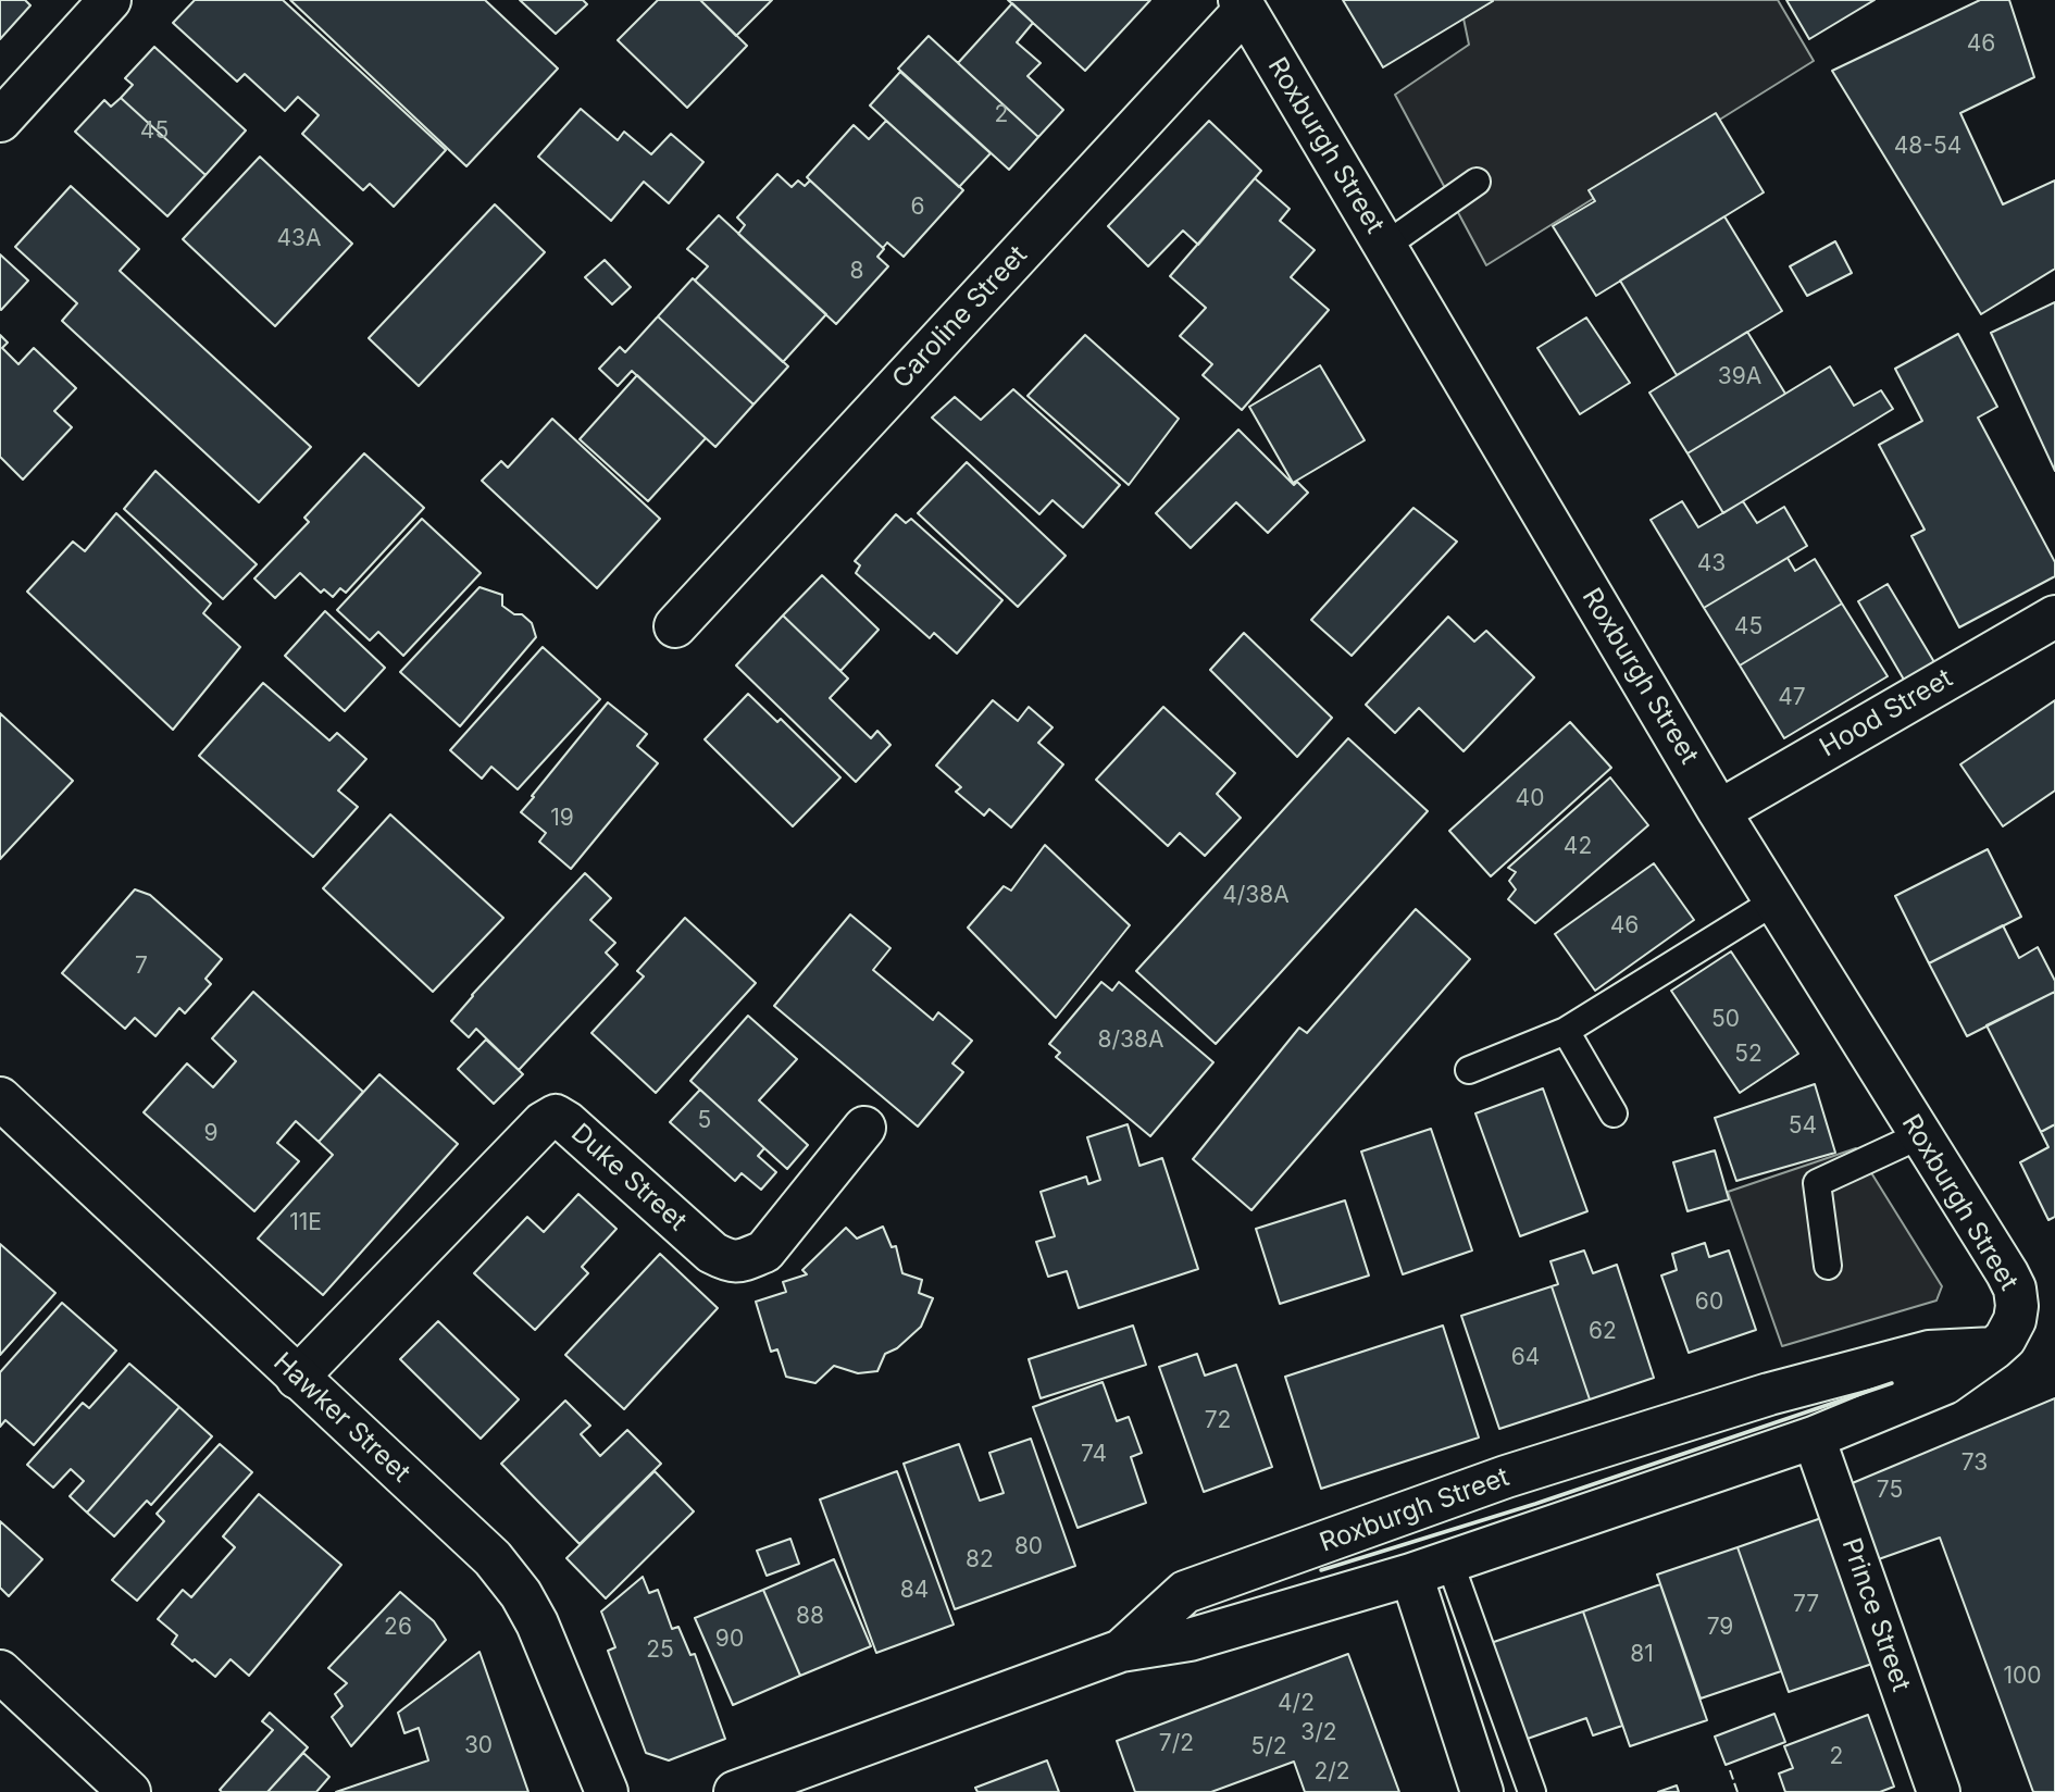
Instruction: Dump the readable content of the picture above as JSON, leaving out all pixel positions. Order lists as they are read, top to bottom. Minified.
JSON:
{"streets":{"street":["Roxburgh Street","Caroline Street","Hood Street","Duke Street","Hawker Street","Prince Street"]},"crossings":[["Roxburgh Street","Caroline Street"],["Roxburgh Street","Hood Street"],["Roxburgh Street","Prince Street"],["Duke Street","Hawker Street"]],"house_numbers":["46","2","45","48-54","6","43A","8","39A","43","45","47","40","19","42","4/38A","46","7","50","8/38A","52","5","54","9","11E","60","62","64","72","74","73","75","80","82","84","77","88","26","79","90","25","81","100","4/2","3/2","7/2","30","5/2","2","2/2"]}
